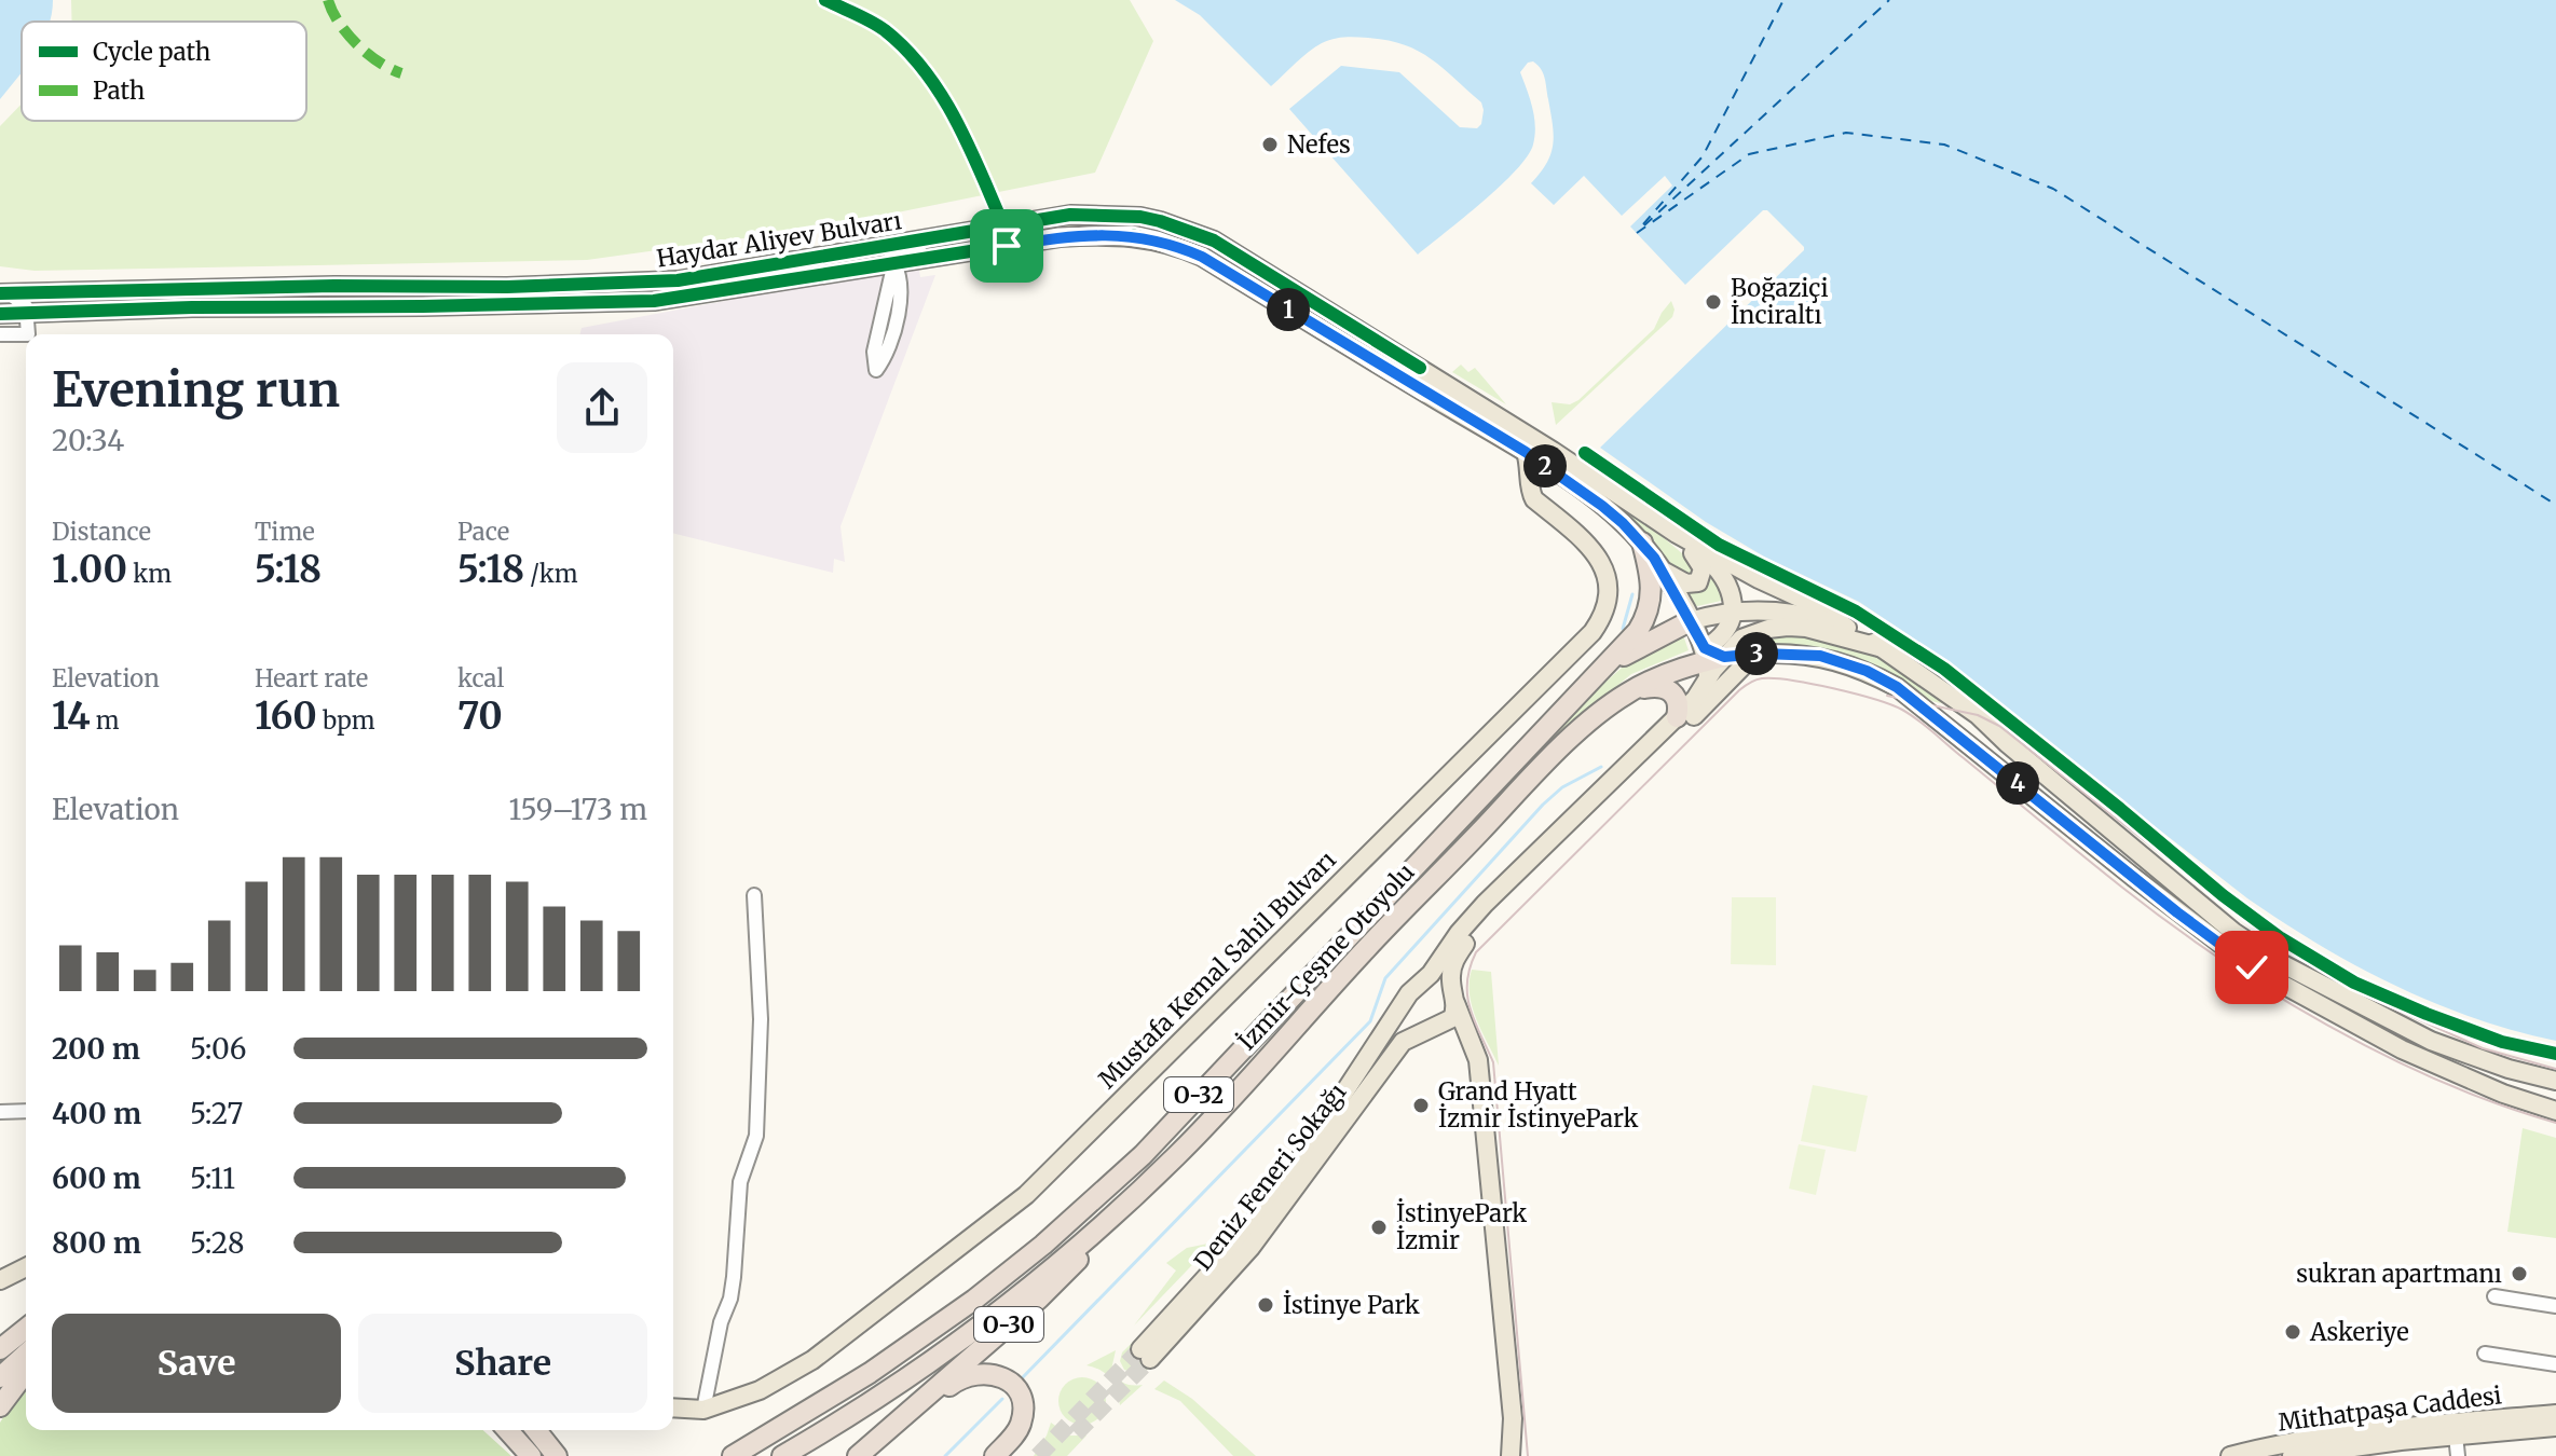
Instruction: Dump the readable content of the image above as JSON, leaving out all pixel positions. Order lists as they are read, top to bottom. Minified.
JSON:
{"streets":{"highway":["İzmir-Çeşme Otoyolu","O-32","O-30"],"main road":["Haydar Aliyev Bulvarı","Mustafa Kemal Sahil Bulvarı","Deniz Feneri Sokağı","Mithatpaşa Caddesi"]},"crossings":[["Haydar Aliyev Bulvarı","İzmir-Çeşme Otoyolu"],["Haydar Aliyev Bulvarı","Mustafa Kemal Sahil Bulvarı"],["İzmir-Çeşme Otoyolu","O-30"]],"places":["Nefes","Boğaziçi İnciraltı","Grand Hyatt İzmir İstinyePark","İstinyePark İzmir","sukran apartmanı","İstinye Park","Askeriye"],"legend":["Cycle path","Path"],"page":{"pins":["1","2","3","4"],"heading":["Evening run","20:34"],"stats":[["Distance","1.00 km"],["Time","5:18"],["Pace","5:18 /km"],["Elevation","14 m"],["Heart rate","160 bpm"],["kcal","70"]],"chart":["Elevation","159–173 m"],"list":[{"name":"200 m","note":"5:06"},{"name":"400 m","note":"5:27"},{"name":"600 m","note":"5:11"},{"name":"800 m","note":"5:28"}],"buttons":["Save","Share"]}}
